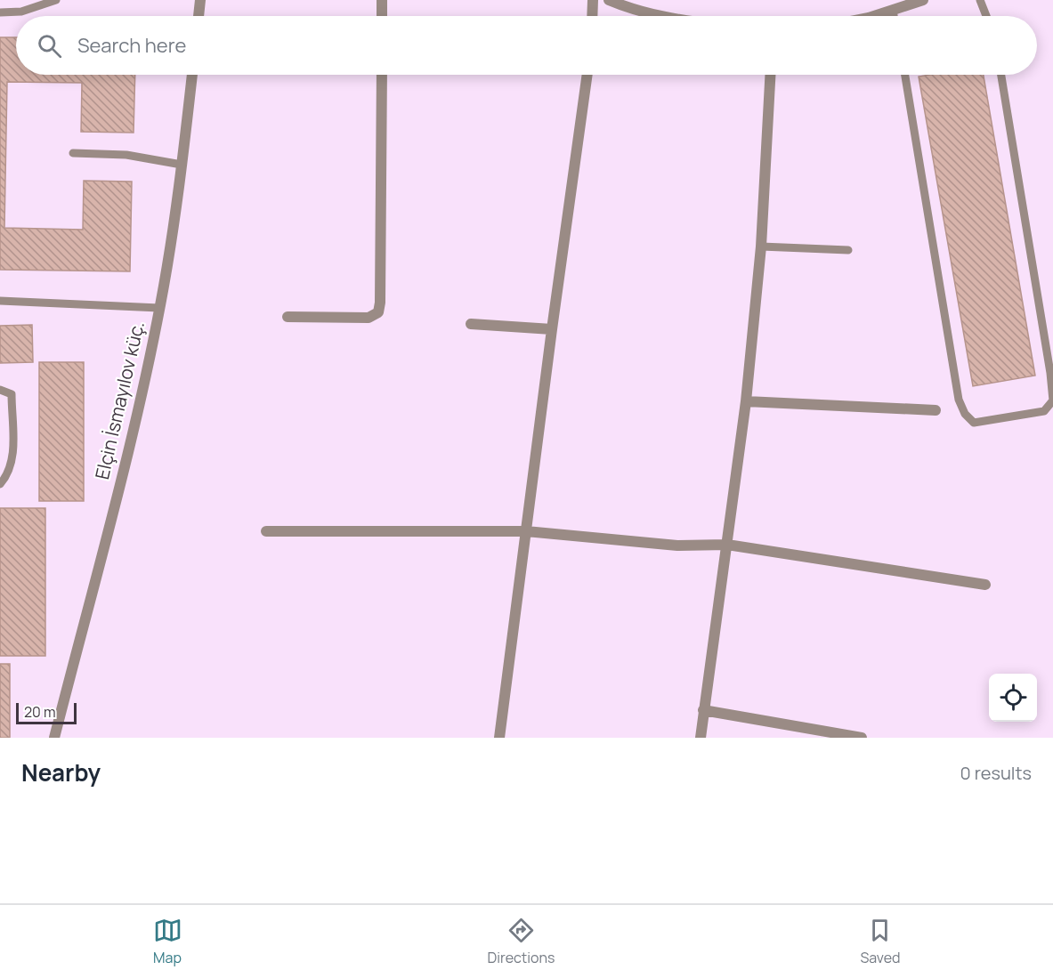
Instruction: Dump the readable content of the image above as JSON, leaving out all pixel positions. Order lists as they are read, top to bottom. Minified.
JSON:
{"streets":{"street":["Elçin İsmayılov küç."]},"scale_bar":"20 m","page":{"search":"Search here","scale":"20 m","heading":["Nearby","0 results"],"nav":["Map","Directions","Saved"]}}
